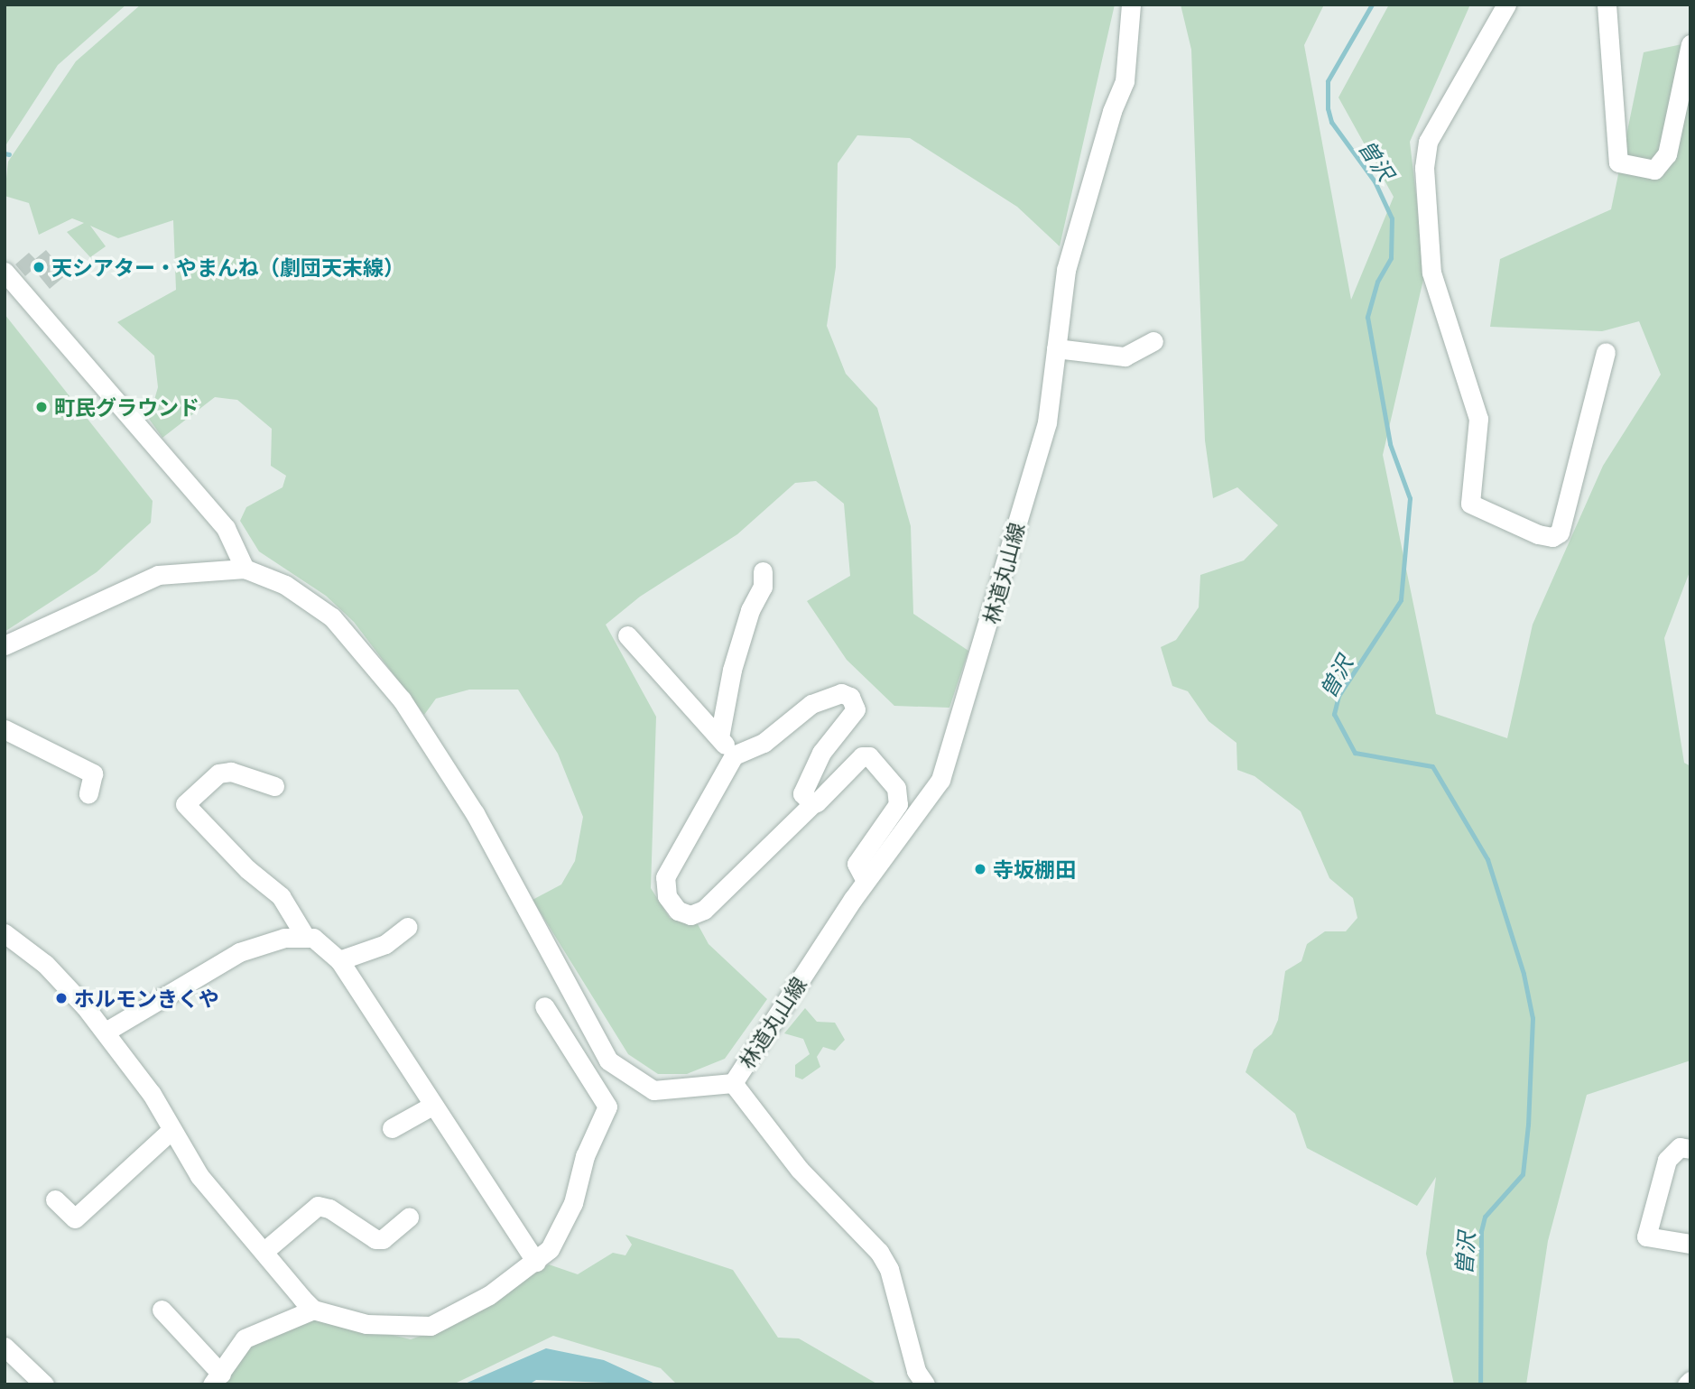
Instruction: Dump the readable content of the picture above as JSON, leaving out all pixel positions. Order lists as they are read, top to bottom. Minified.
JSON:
{"streets":{"street":["林道丸山線"]},"water":["曽沢"],"places":["天シアター・やまんね（劇団天末線）","町民グラウンド","寺坂棚田","ホルモンきくや"]}
